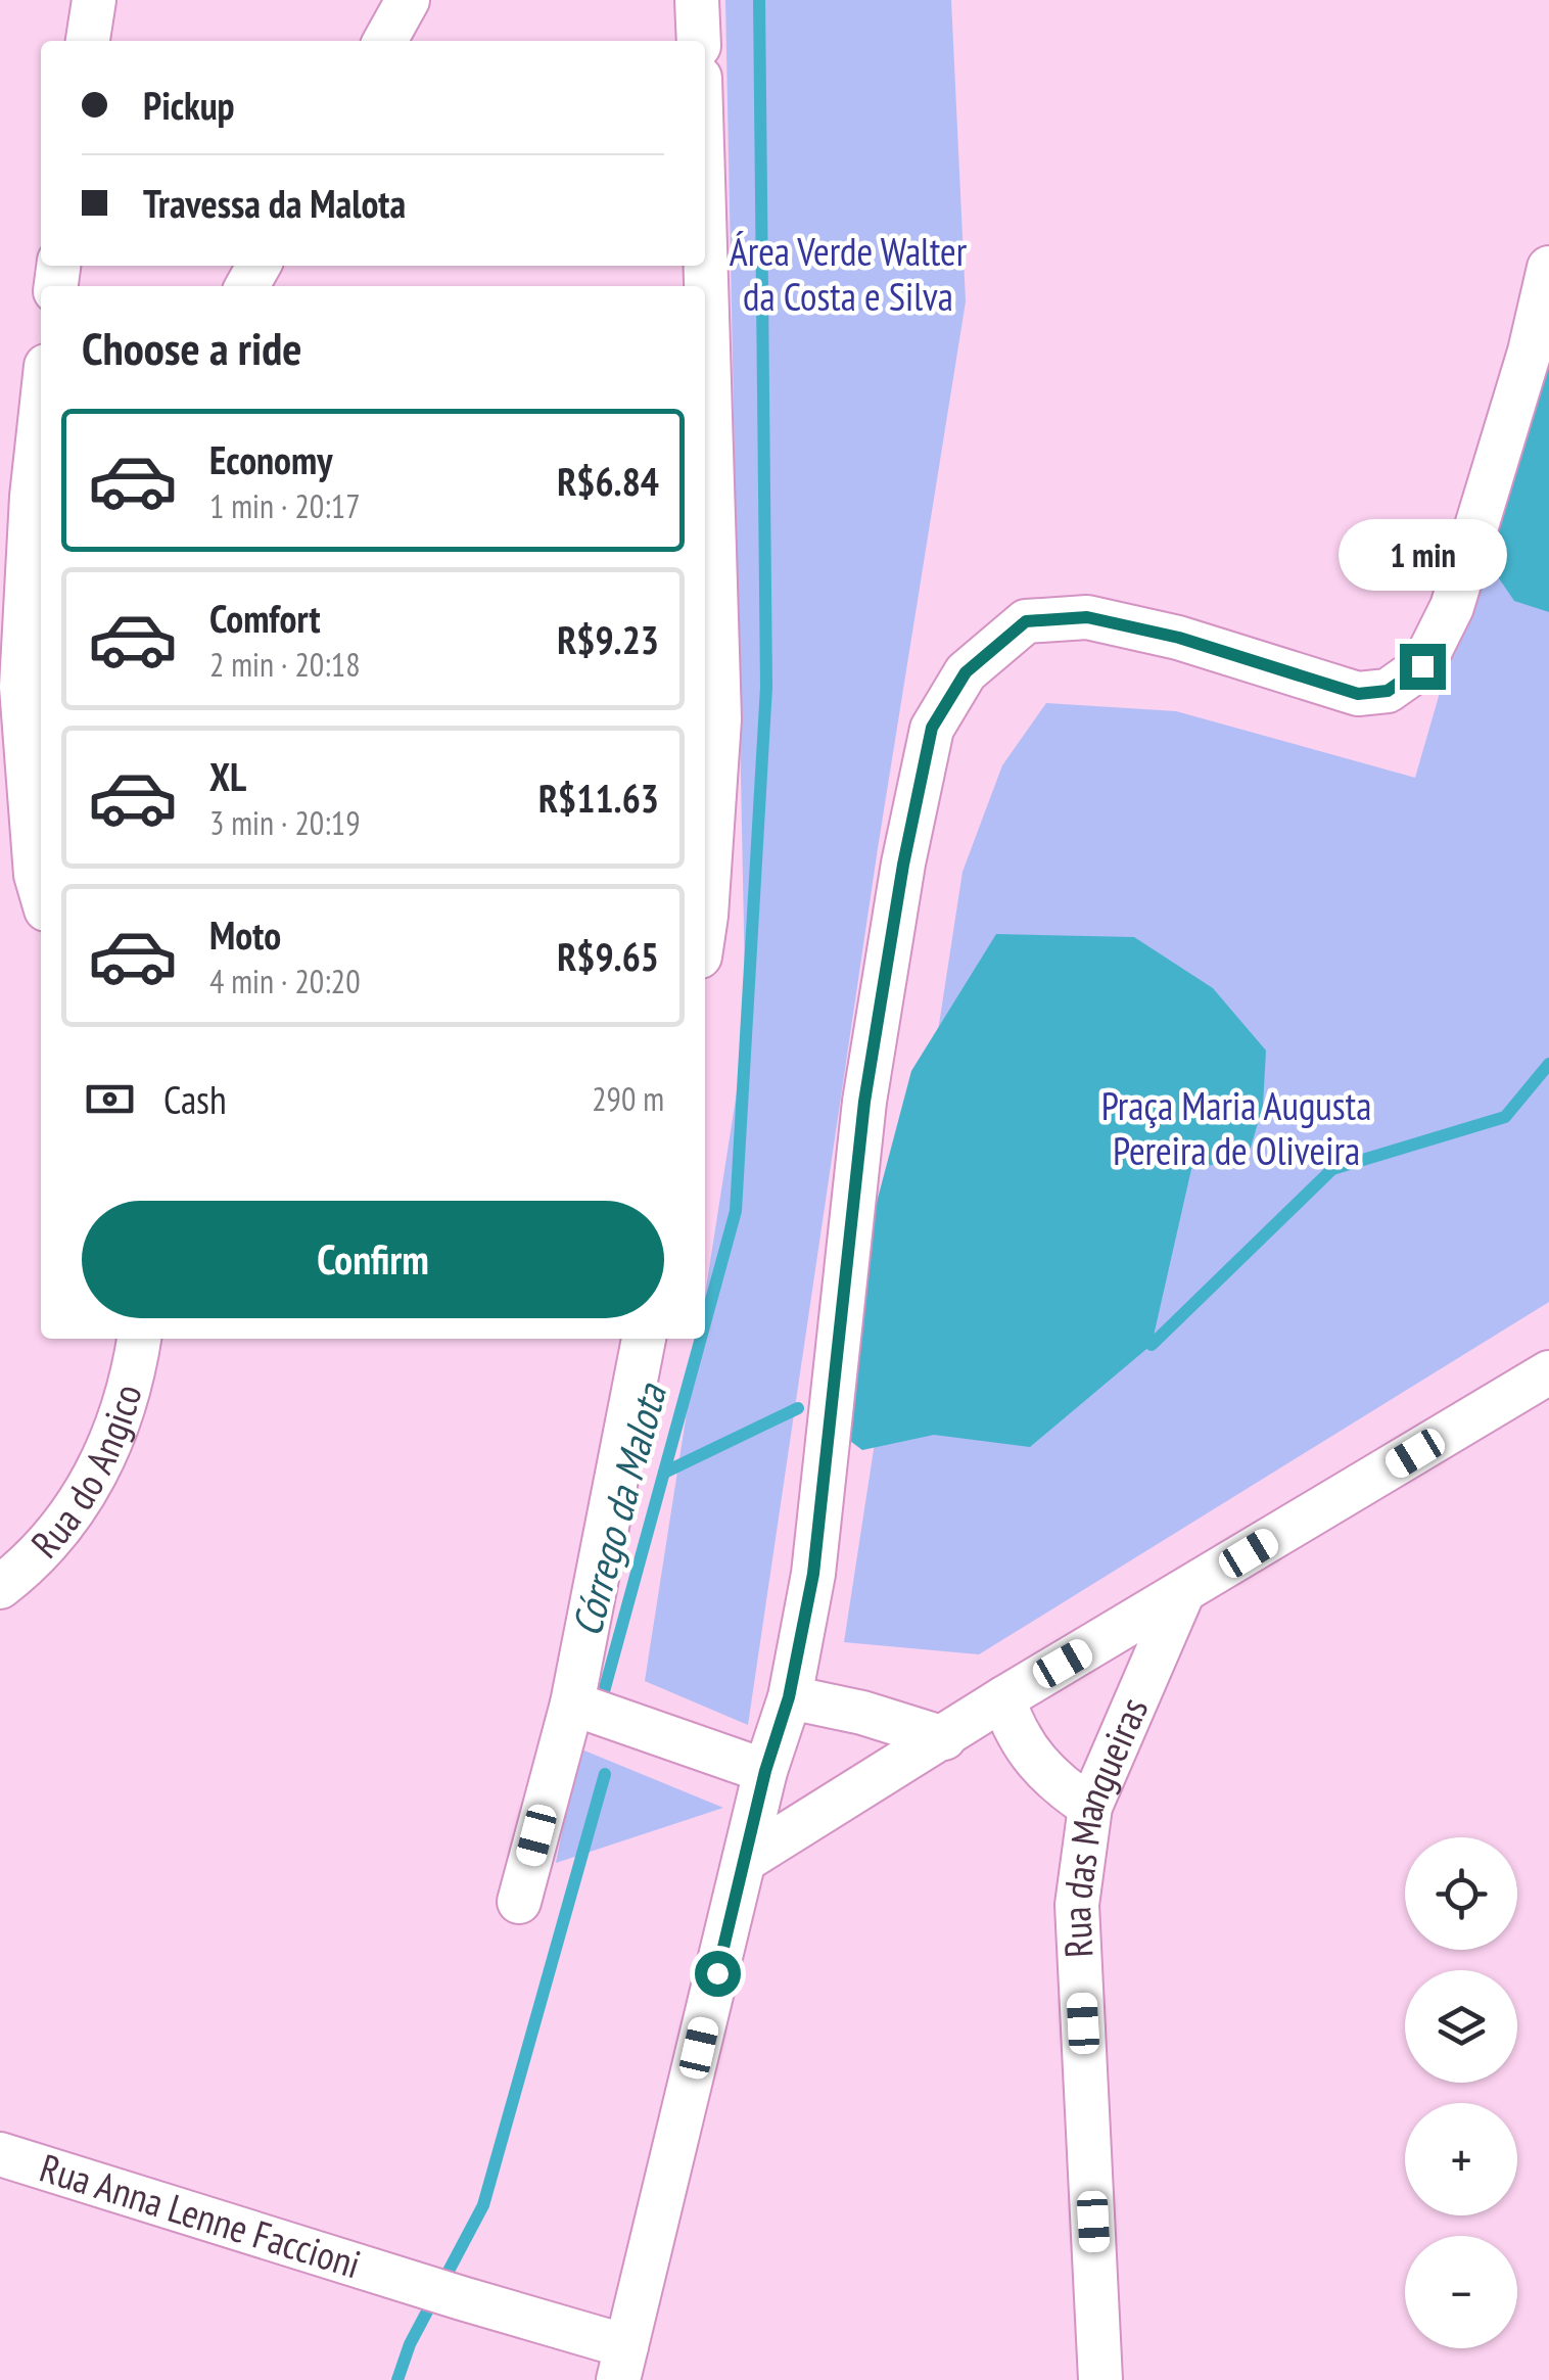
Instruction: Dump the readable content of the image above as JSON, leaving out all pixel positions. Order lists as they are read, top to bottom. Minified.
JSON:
{"streets":{"street":["Rua do Angico","Rua das Mangueiras","Rua Anna Lenne Faccioni"]},"water":["Córrego da Malota"],"parks":["Área Verde Walter da Costa e Silva","Praça Maria Augusta Pereira de Oliveira"],"page":{"banner":["Pickup","Travessa da Malota"],"heading":"Choose a ride","list":[{"name":"Economy","note":"1 min · 20:17","value":"R$6.84"},{"name":"Comfort","note":"2 min · 20:18","value":"R$9.23"},{"name":"XL","note":"3 min · 20:19","value":"R$11.63"},{"name":"Moto","note":"4 min · 20:20","value":"R$9.65"}],"bubble":"1 min","pay":["Cash","290 m"],"buttons":"Confirm","map_buttons":["+","−"]}}
